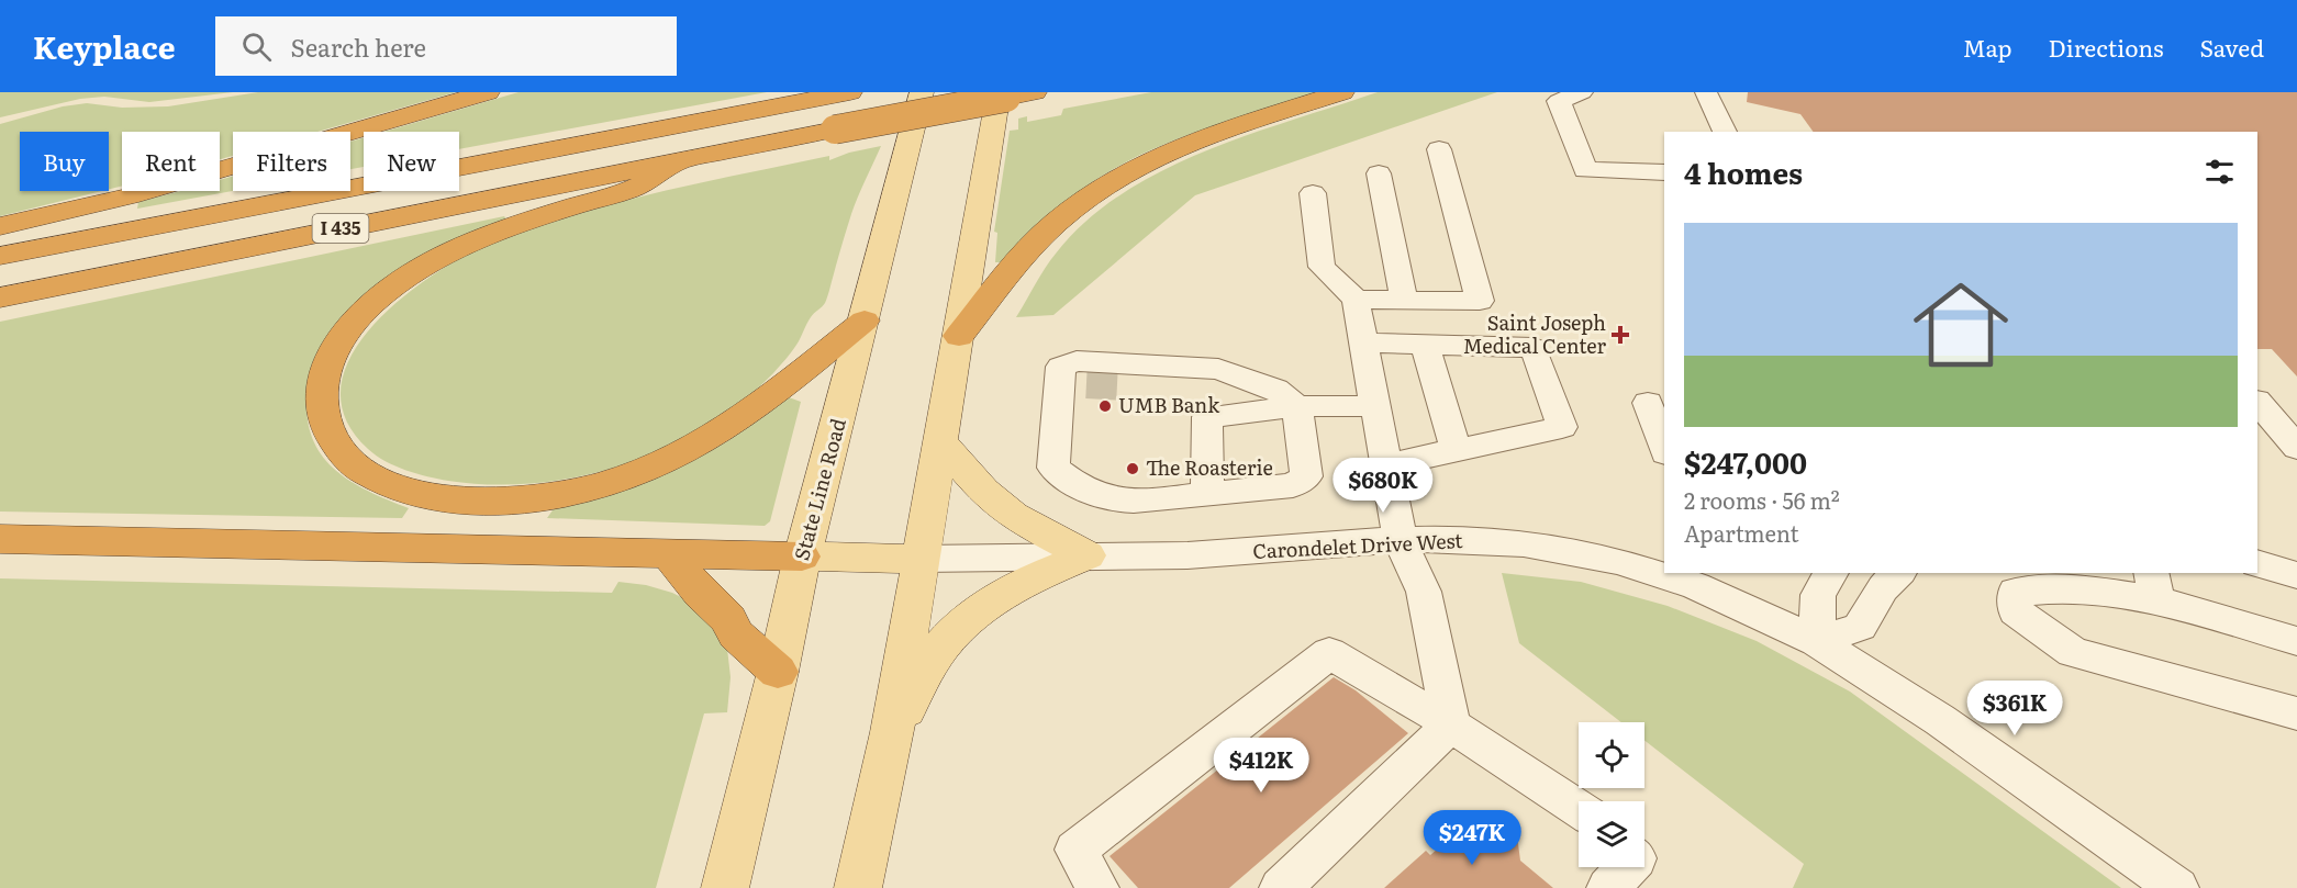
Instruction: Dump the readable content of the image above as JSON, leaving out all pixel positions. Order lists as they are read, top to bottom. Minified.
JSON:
{"streets":{"highway":["I 435"],"main road":["State Line Road"],"street":["Carondelet Drive West"]},"places":{"health":["Saint Joseph Medical Center"],"other":["UMB Bank","The Roasterie"]},"page":{"header":"Keyplace","search":"Search here","nav":["Map","Directions","Saved"],"chip":["Buy","Rent","Filters","New"],"heading":"4 homes","list":[{"name":"$247,000","note":"2 rooms · 56 m² · Apartment"}],"price":["$680K","$361K","$412K","$247K"]}}
